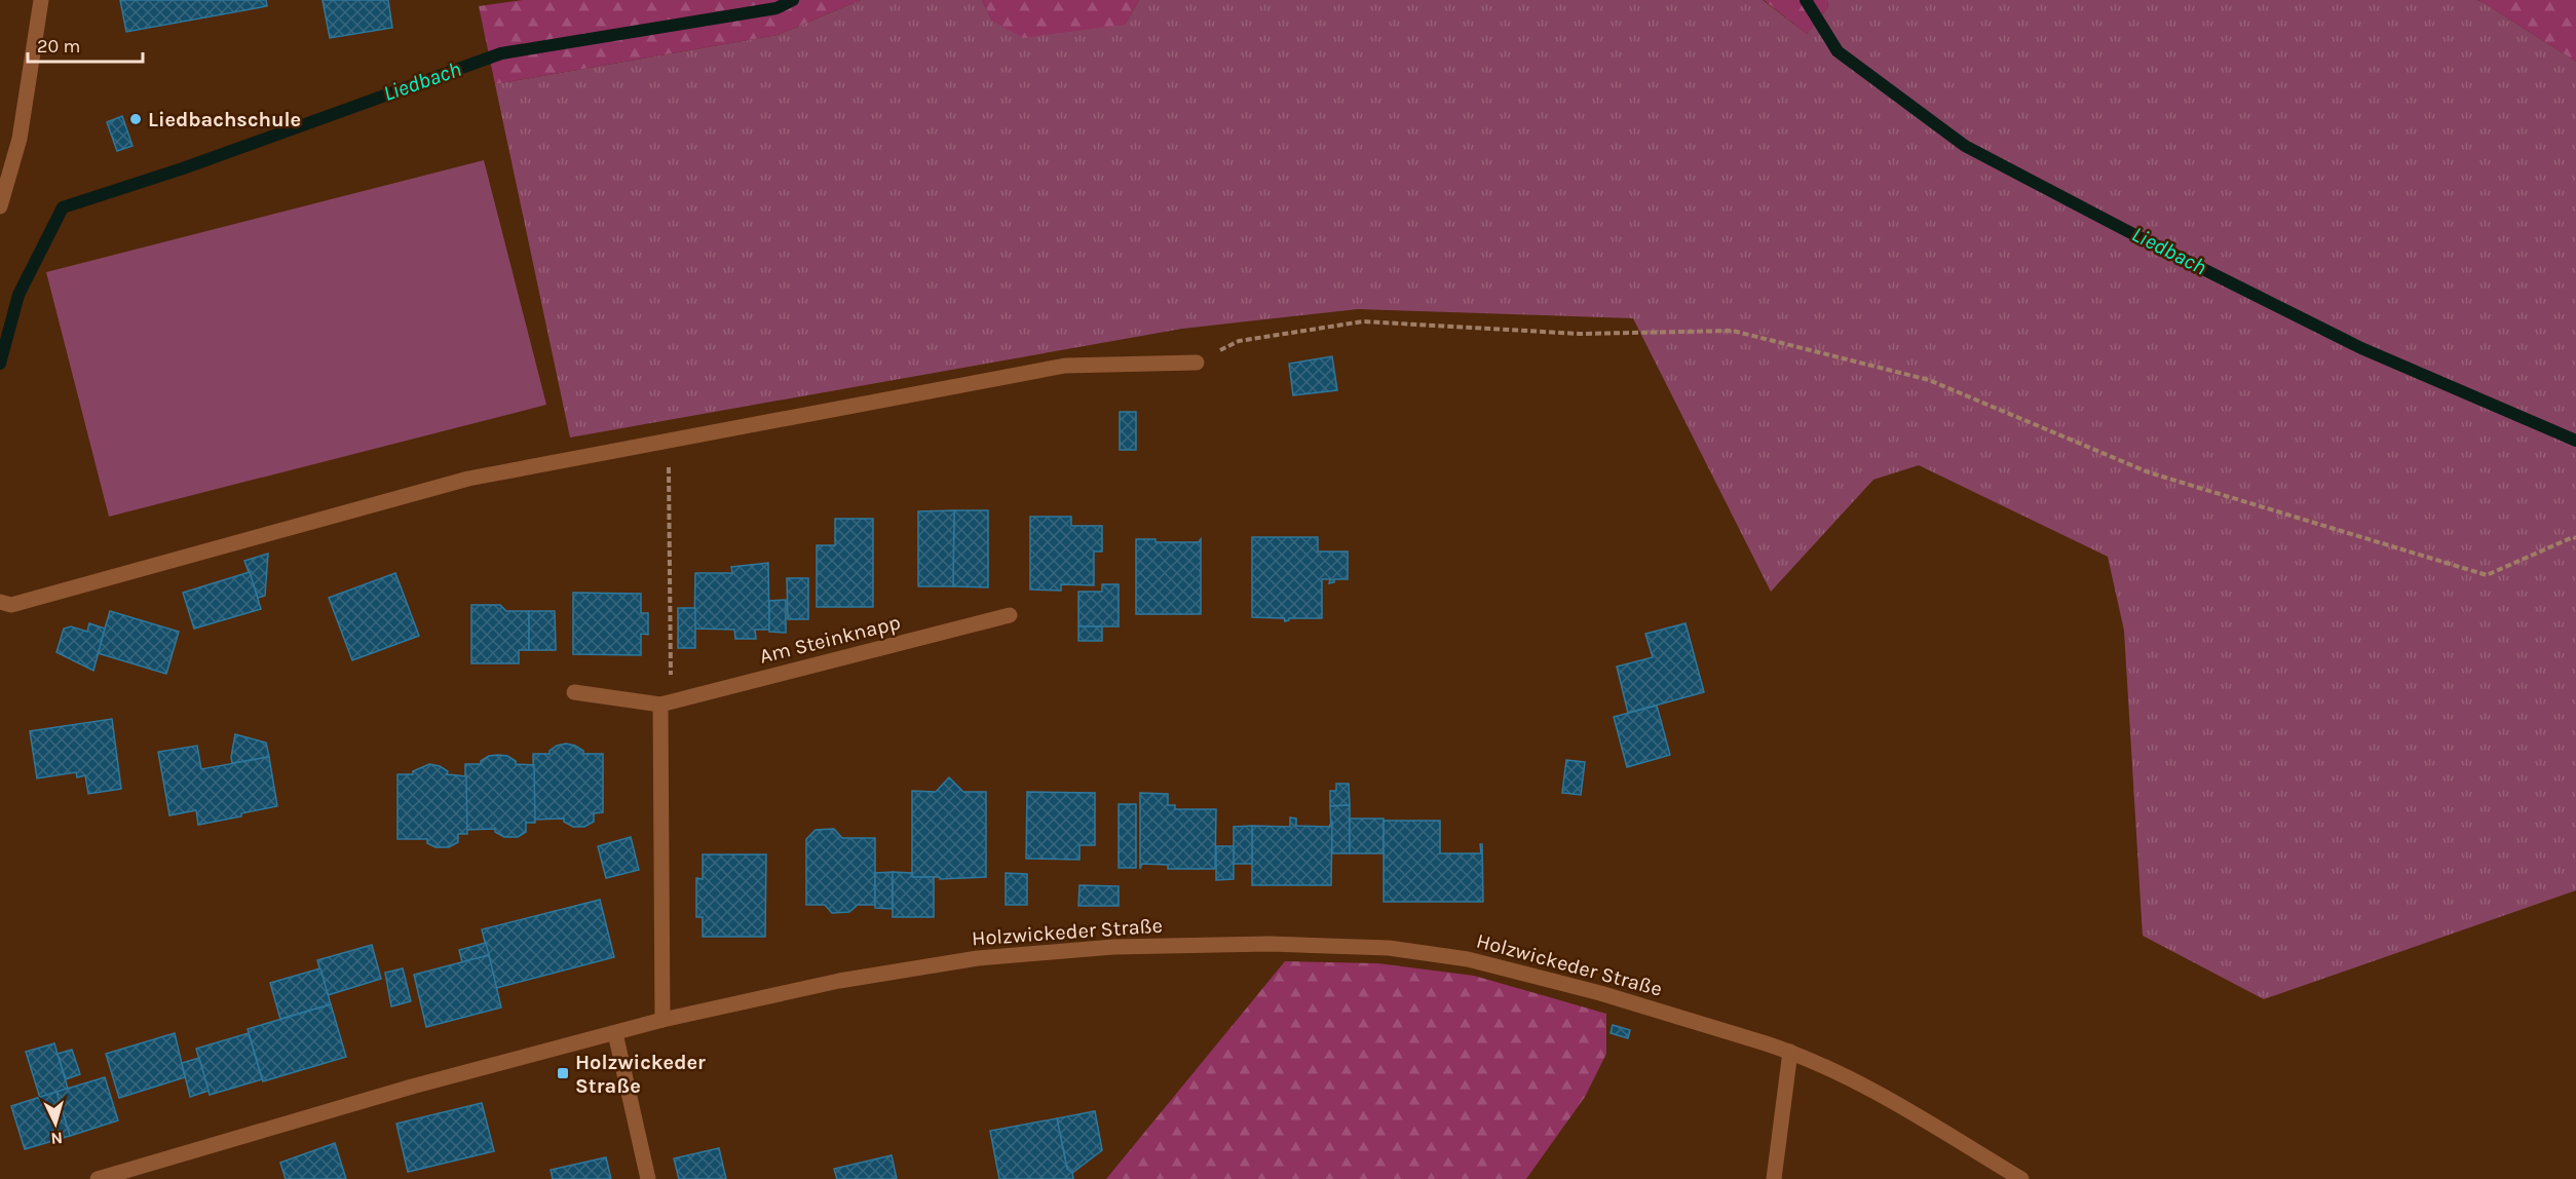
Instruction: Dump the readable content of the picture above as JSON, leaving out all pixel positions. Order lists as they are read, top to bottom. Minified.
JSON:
{"streets":{"street":["Am Steinknapp","Holzwickeder Straße"]},"water":["Liedbach"],"places":{"other":["Liedbachschule"],"transit":["Holzwickeder Straße"]},"scale_bar":"20 m","north":"bottom"}
